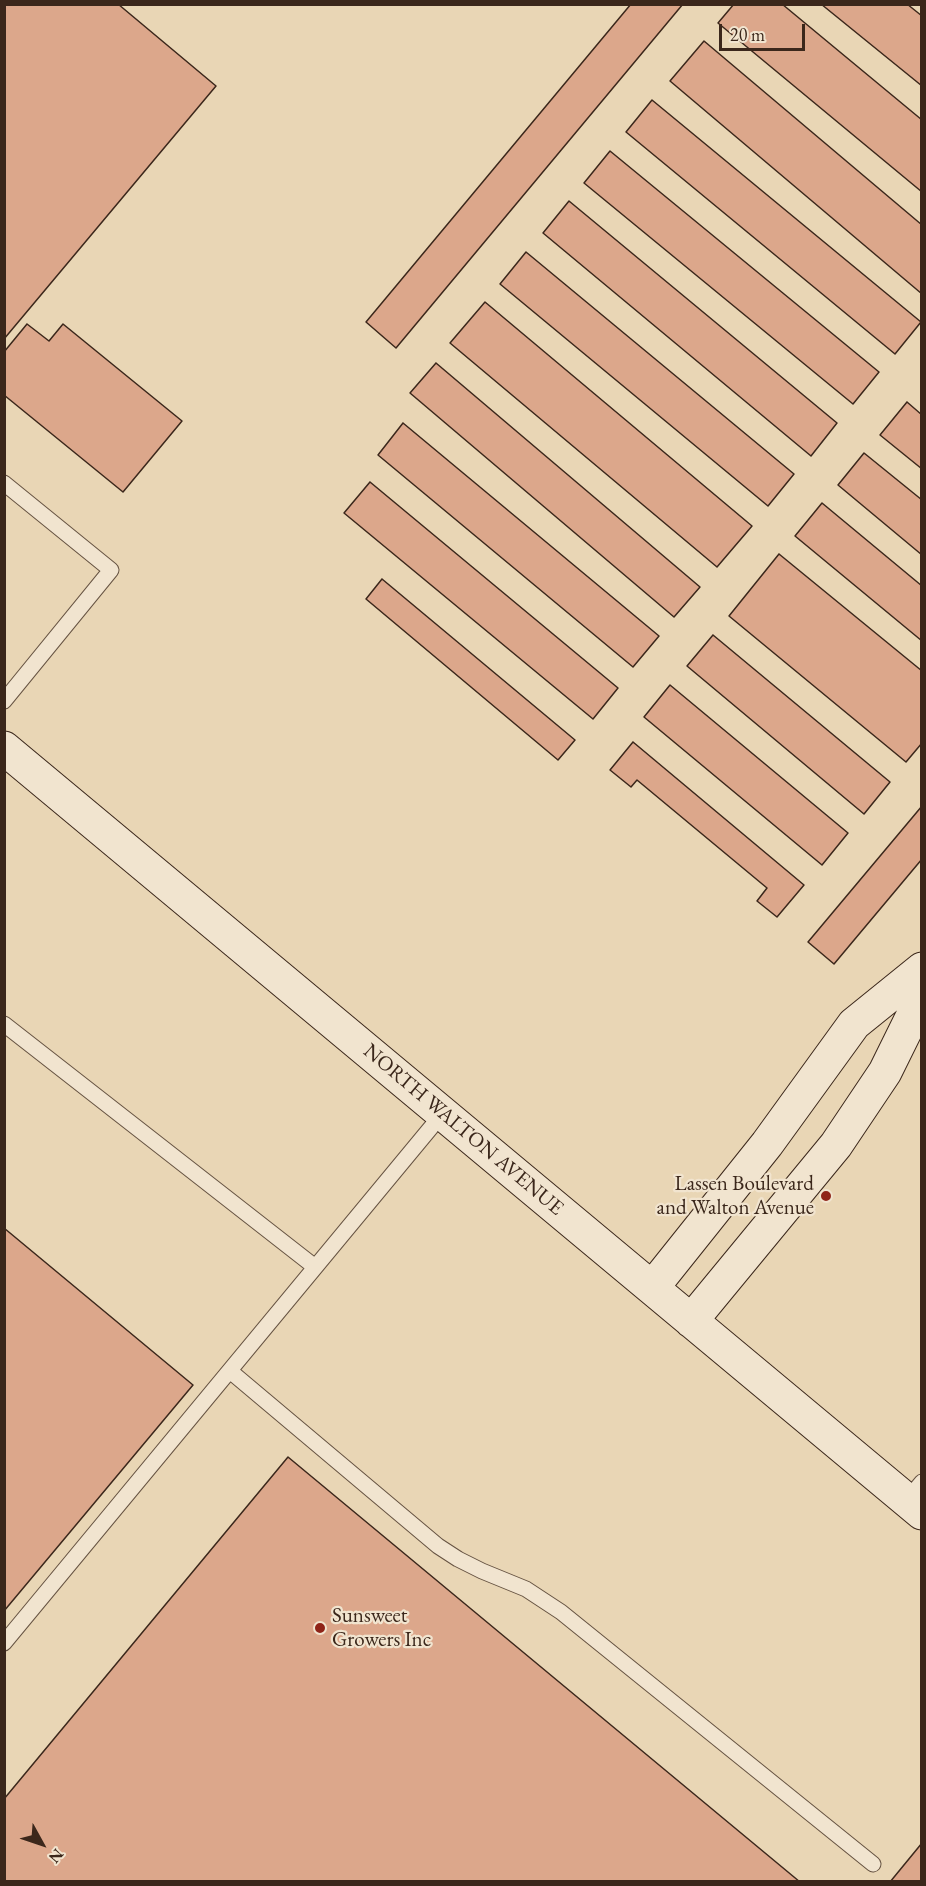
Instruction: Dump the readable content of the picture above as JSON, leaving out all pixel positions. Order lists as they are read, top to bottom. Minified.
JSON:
{"streets":{"main road":["NORTH WALTON AVENUE"]},"places":["Lassen Boulevard and Walton Avenue","Sunsweet Growers Inc"],"scale_bar":"20 m","north":"bottom right"}
